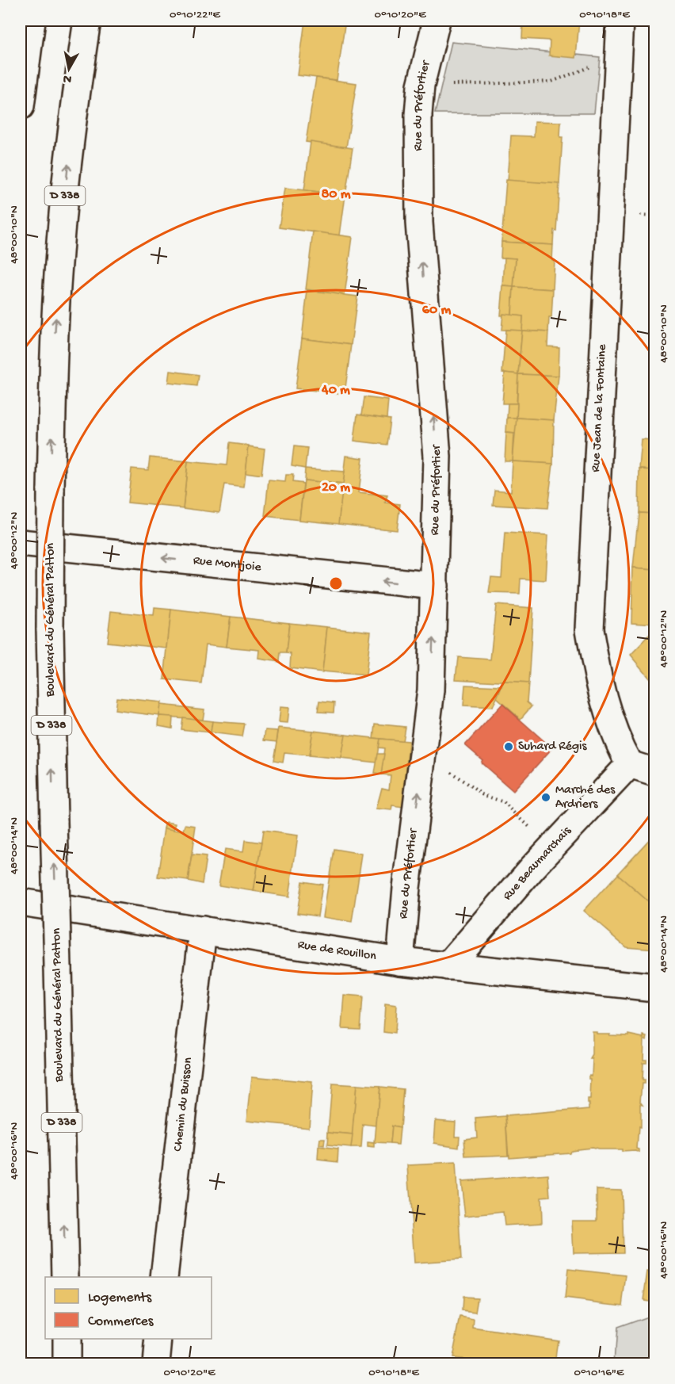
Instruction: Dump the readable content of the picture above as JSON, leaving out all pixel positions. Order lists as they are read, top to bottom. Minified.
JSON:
{"streets":{"main road":["Rue du Préfortier","D 338","Rue Jean de la Fontaine","Rue Montjoie","Boulevard du Général Patton","Rue Beaumarchais","Rue de Rouillon","Chemin du Buisson"]},"crossings":[["Rue du Préfortier","Rue Montjoie"],["Rue du Préfortier","Rue de Rouillon"],["Rue Jean de la Fontaine","Rue Beaumarchais"],["Rue Beaumarchais","Rue de Rouillon"],["Rue de Rouillon","Chemin du Buisson"]],"one_way":["Rue du Préfortier","Rue Montjoie","Boulevard du Général Patton"],"places":["Suhard Régis","Marché des Ardriers"],"legend":["Logements","Commerces"],"north":"bottom","coordinates":["0°10'22\"E","0°10'20\"E","0°10'18\"E","48°00'10\"N","48°00'12\"N","48°00'14\"N","48°00'16\"N","0°10'16\"E"],"rings":["80 m","60 m","40 m","20 m"]}
